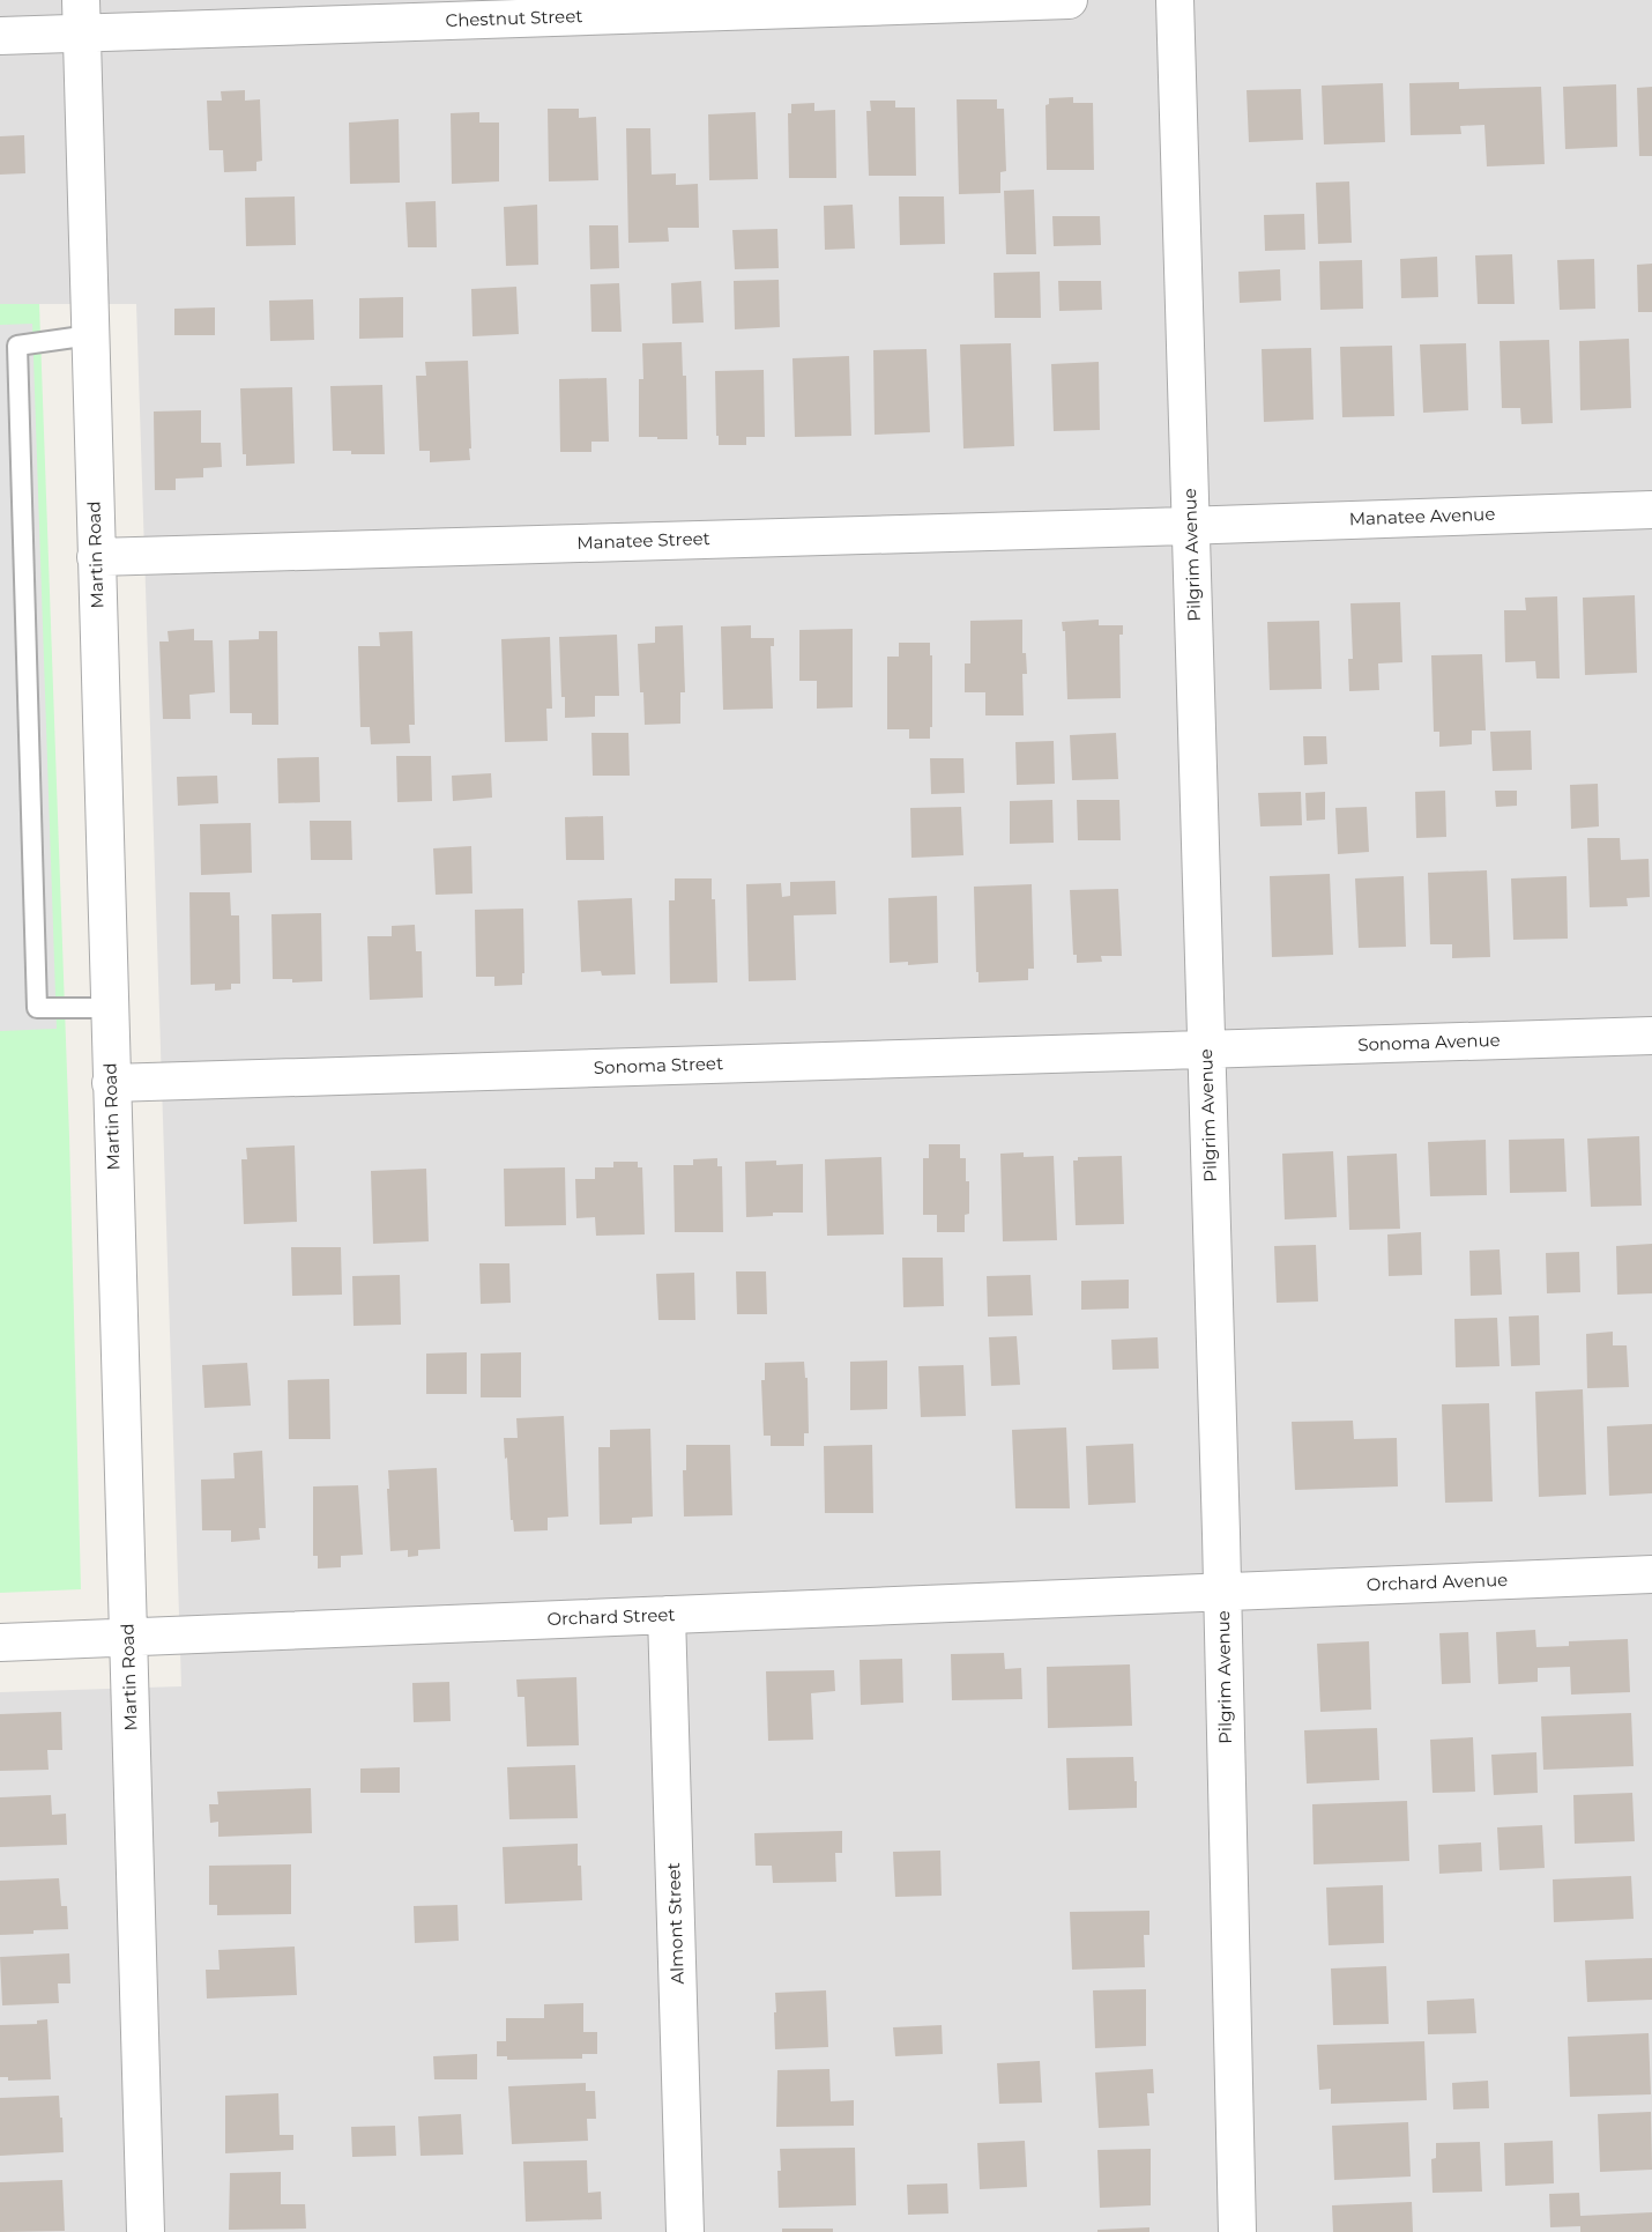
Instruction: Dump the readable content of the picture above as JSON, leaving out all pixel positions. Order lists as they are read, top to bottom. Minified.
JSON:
{"streets":{"street":["Chestnut Street","Manatee Avenue","Manatee Street","Martin Road","Pilgrim Avenue","Sonoma Avenue","Sonoma Street","Orchard Avenue","Orchard Street","Almont Street"]},"crossings":[["Chestnut Street","Martin Road"],["Manatee Avenue","Manatee Street"],["Manatee Avenue","Pilgrim Avenue"],["Manatee Street","Martin Road"],["Manatee Street","Pilgrim Avenue"],["Martin Road","Sonoma Street"],["Martin Road","Orchard Street"],["Pilgrim Avenue","Sonoma Avenue"],["Pilgrim Avenue","Sonoma Street"],["Pilgrim Avenue","Orchard Avenue"],["Pilgrim Avenue","Orchard Street"],["Sonoma Avenue","Sonoma Street"],["Orchard Avenue","Orchard Street"],["Orchard Street","Almont Street"]]}
